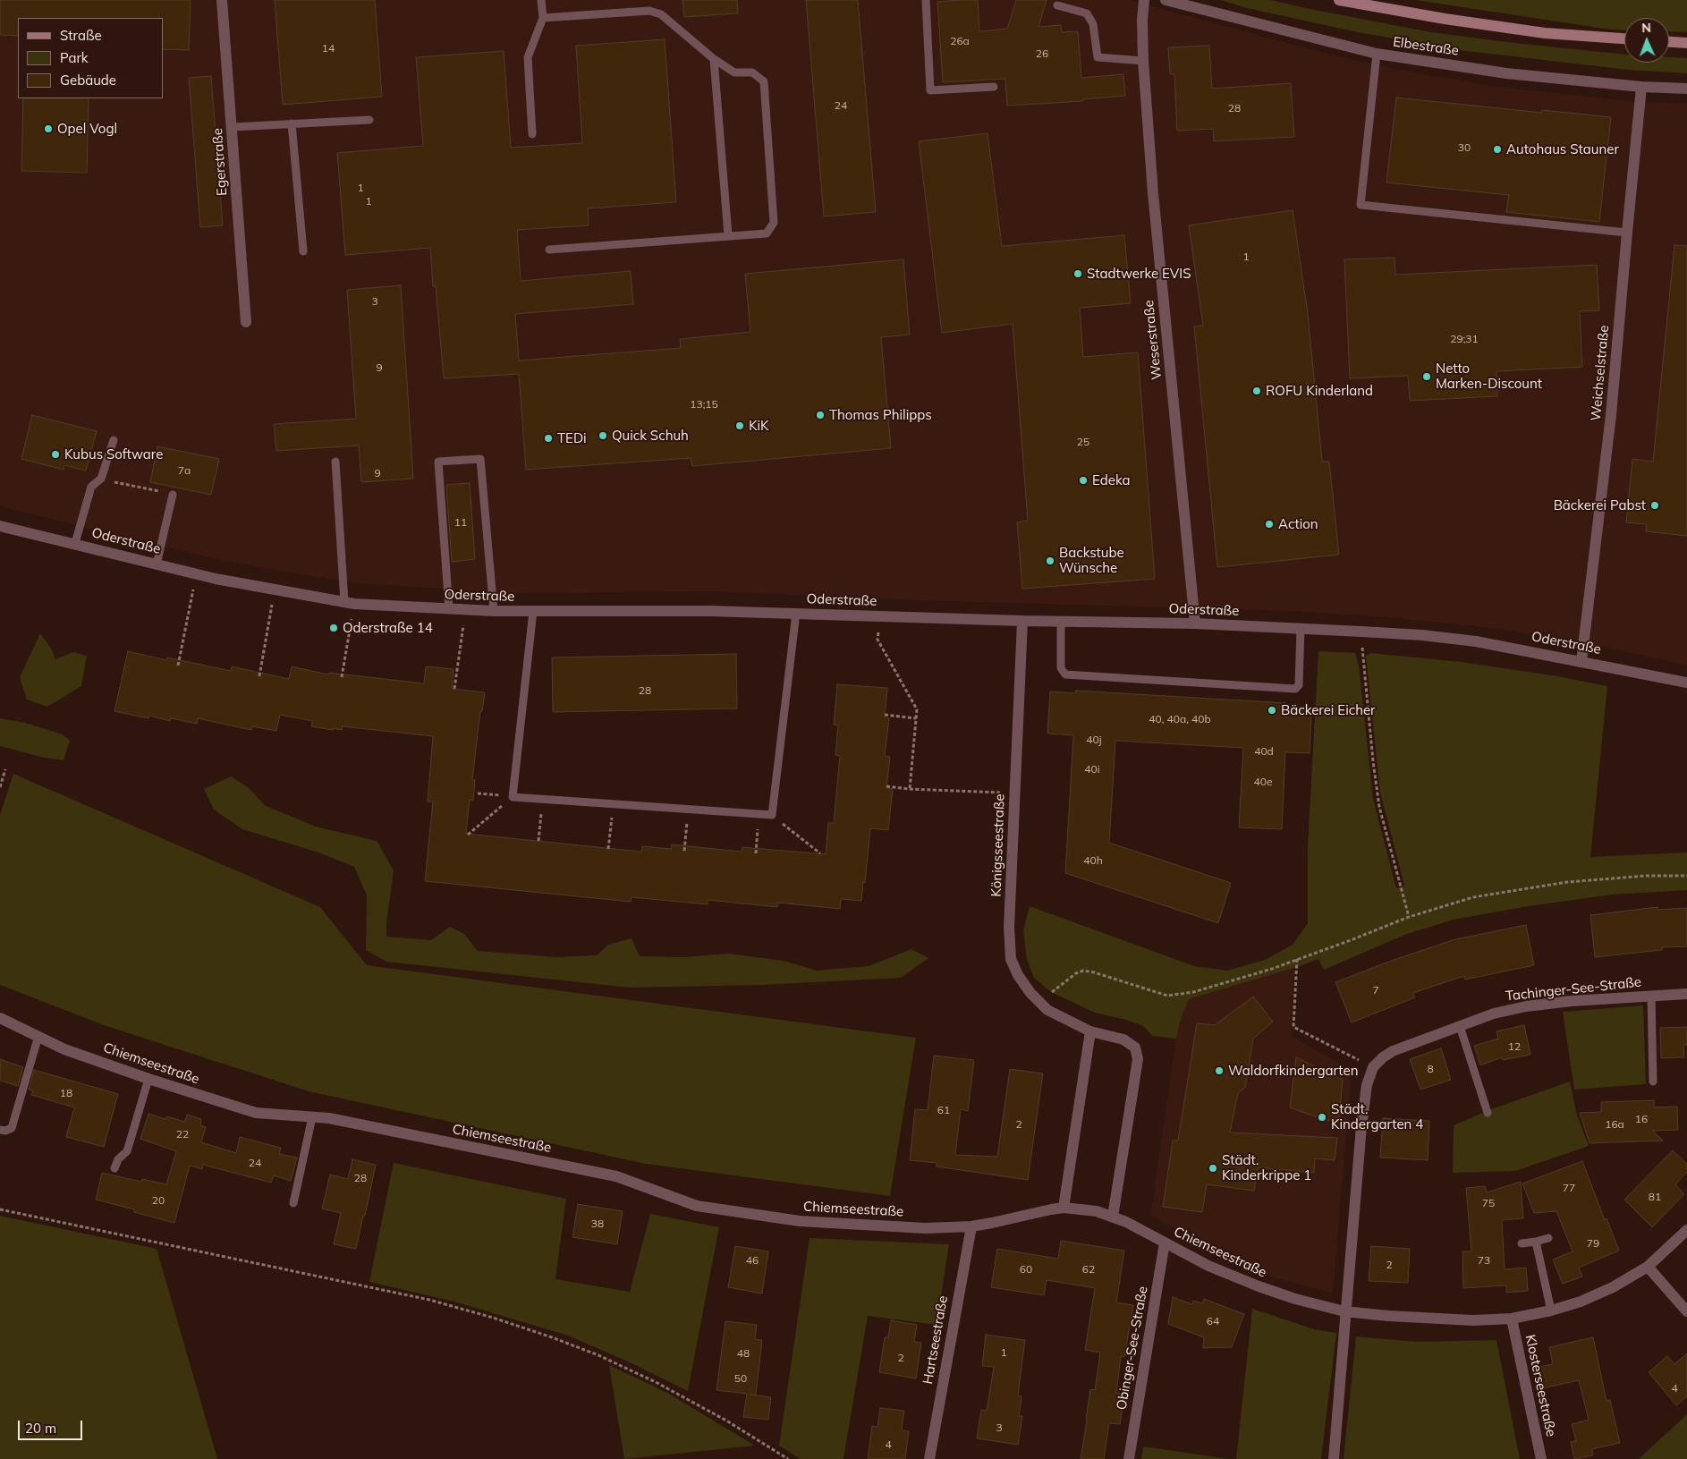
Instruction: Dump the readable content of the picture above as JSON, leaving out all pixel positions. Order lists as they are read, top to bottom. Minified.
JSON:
{"streets":{"street":["Elbestraße","Egerstraße","Weserstraße","Weichselstraße","Oderstraße","Königsseestraße","Tachinger-See-Straße","Chiemseestraße","Hartseestraße","Obinger-See-Straße","Klosterseestraße"]},"crossings":[["Elbestraße","Weichselstraße"],["Weserstraße","Oderstraße"],["Weichselstraße","Oderstraße"],["Oderstraße","Königsseestraße"],["Königsseestraße","Chiemseestraße"],["Chiemseestraße","Hartseestraße"],["Chiemseestraße","Obinger-See-Straße"],["Chiemseestraße","Klosterseestraße"]],"places":["Opel Vogl","Autohaus Stauner","Stadtwerke EVIS","Netto Marken-Discount","ROFU Kinderland","Thomas Philipps","KiK","Quick Schuh","TEDi","Kubus Software","Edeka","Bäckerei Pabst","Action","Backstube Wünsche","Oderstraße 14","Bäckerei Eicher","Waldorfkindergarten","Städt. Kindergarten 4","Städt. Kinderkrippe 1"],"house_numbers":["26a","14","26","24","28","30","1","1","1","3","29;31","9","13;15","25","7a","9","11","28","40, 40a, 40b","40j","40d","40i","40e","40h","7","12","8","18","61","16","2","16a","22","24","28","77","81","20","75","38","79","46","73","2","60","62","64","1","48","2","50","4","3","4"],"legend":["Straße","Park","Gebäude"],"scale_bar":"20 m","north":"top"}
